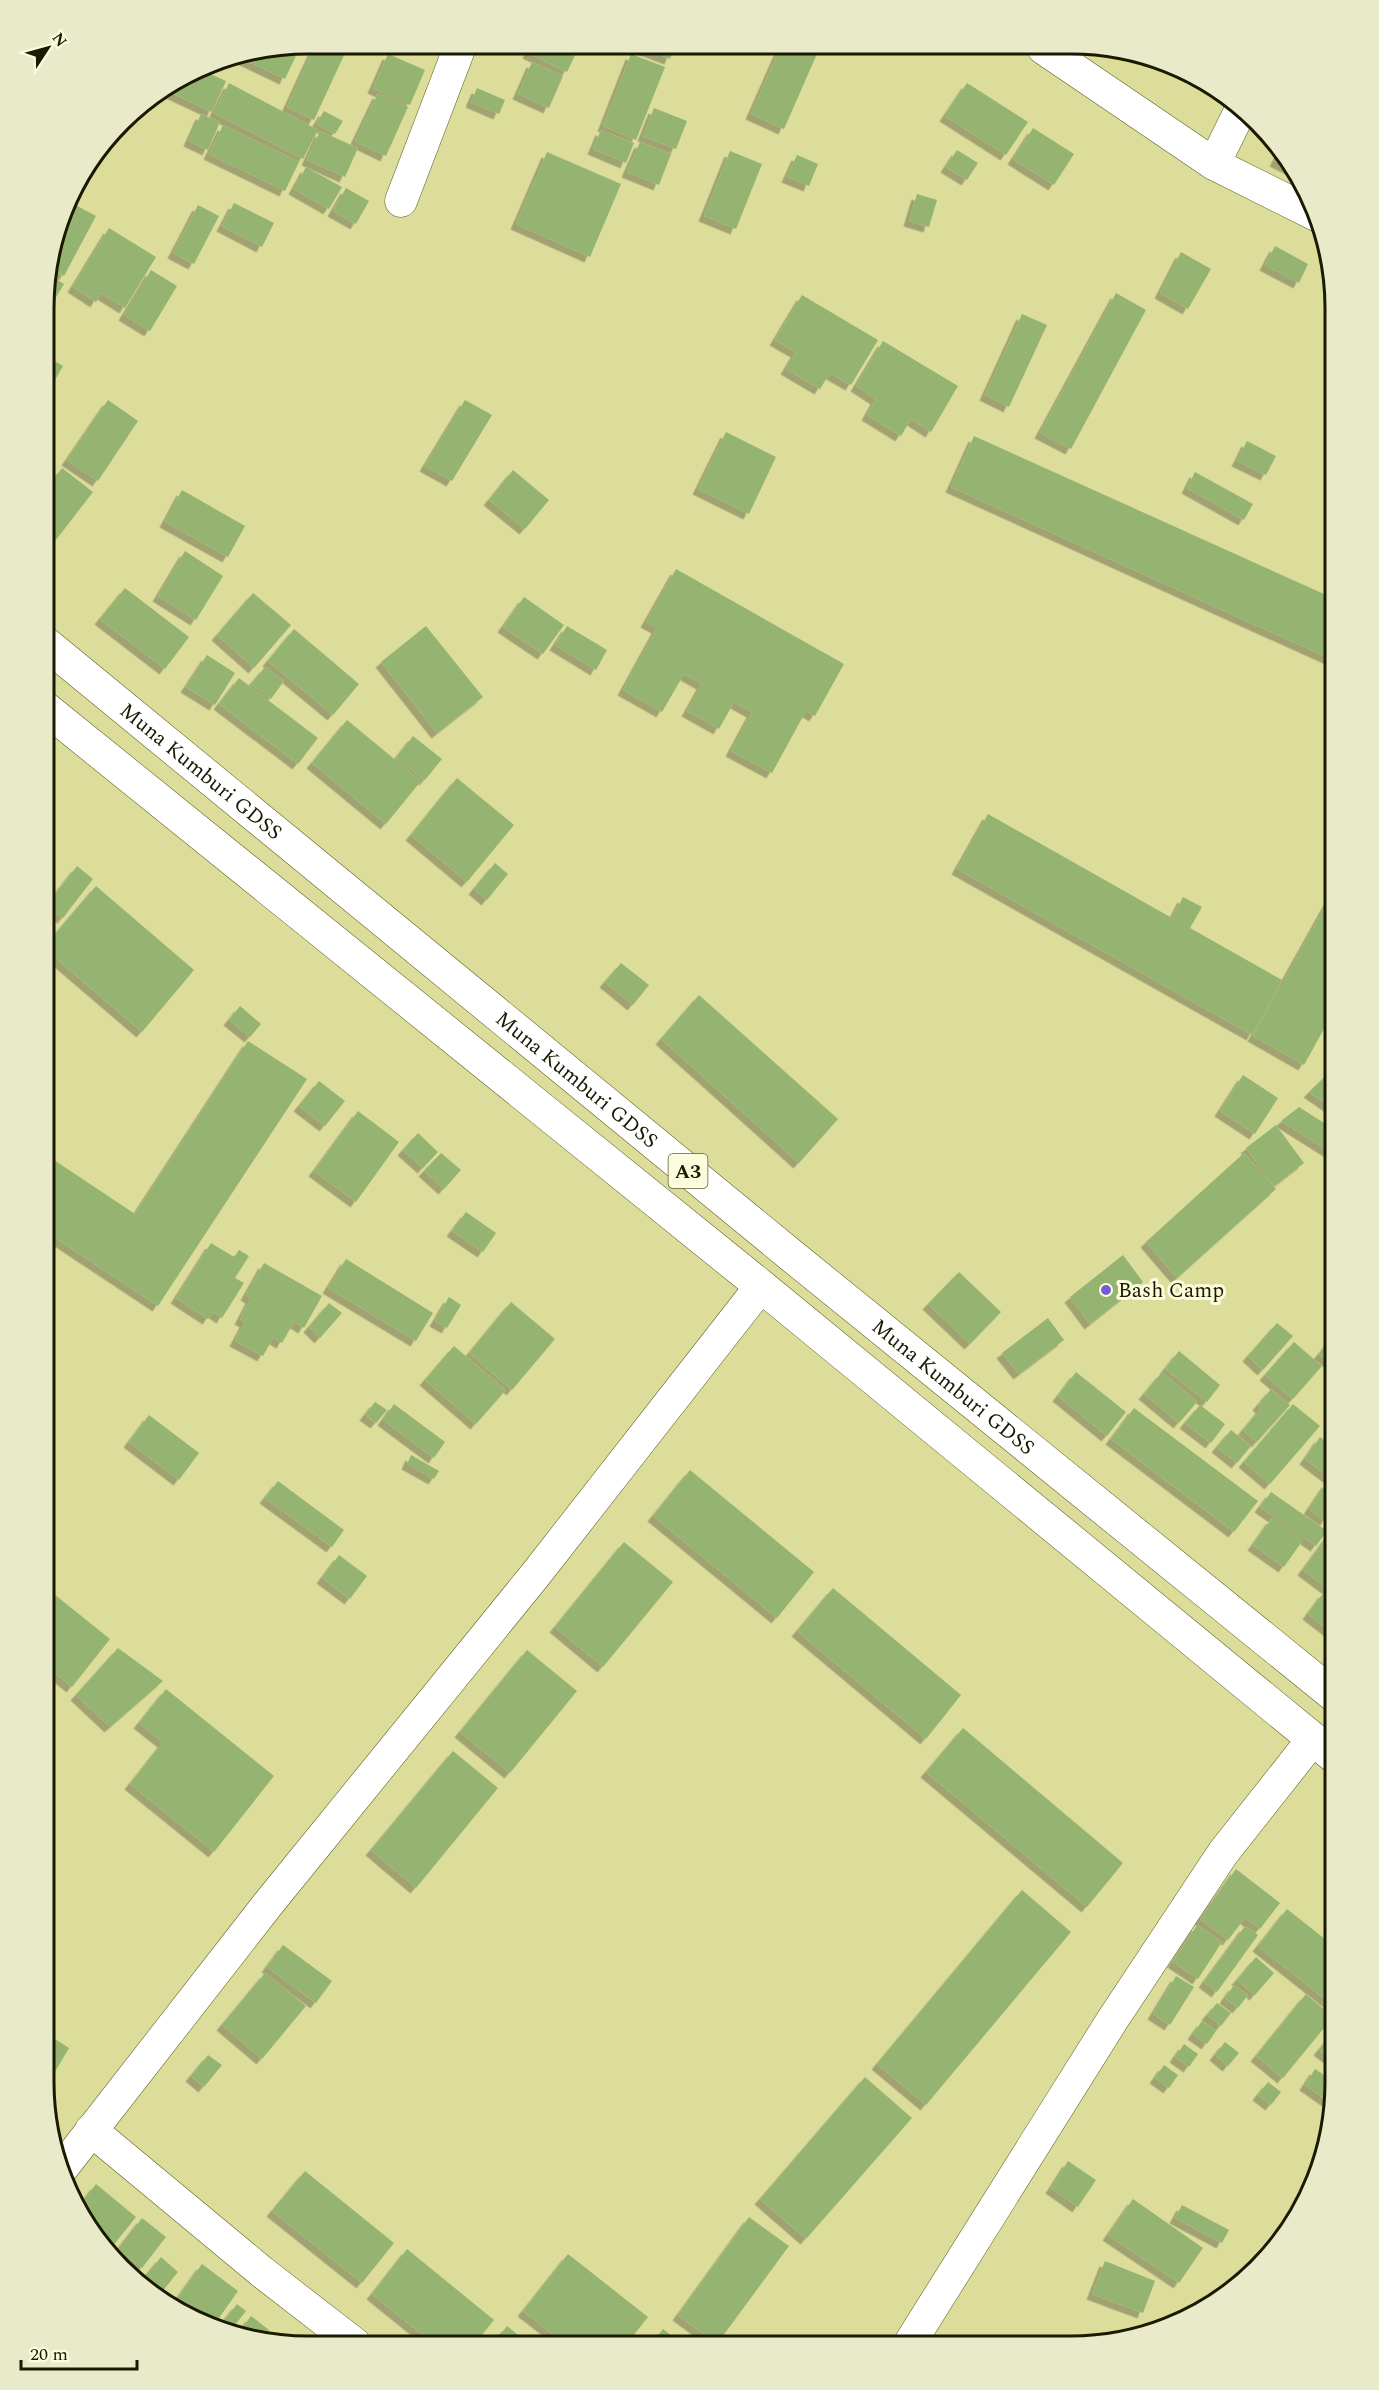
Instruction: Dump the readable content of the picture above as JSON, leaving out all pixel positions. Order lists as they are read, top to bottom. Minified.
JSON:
{"streets":{"highway":["Muna Kumburi GDSS","A3"]},"places":["Bash Camp"],"scale_bar":"20 m","north":"top right"}
